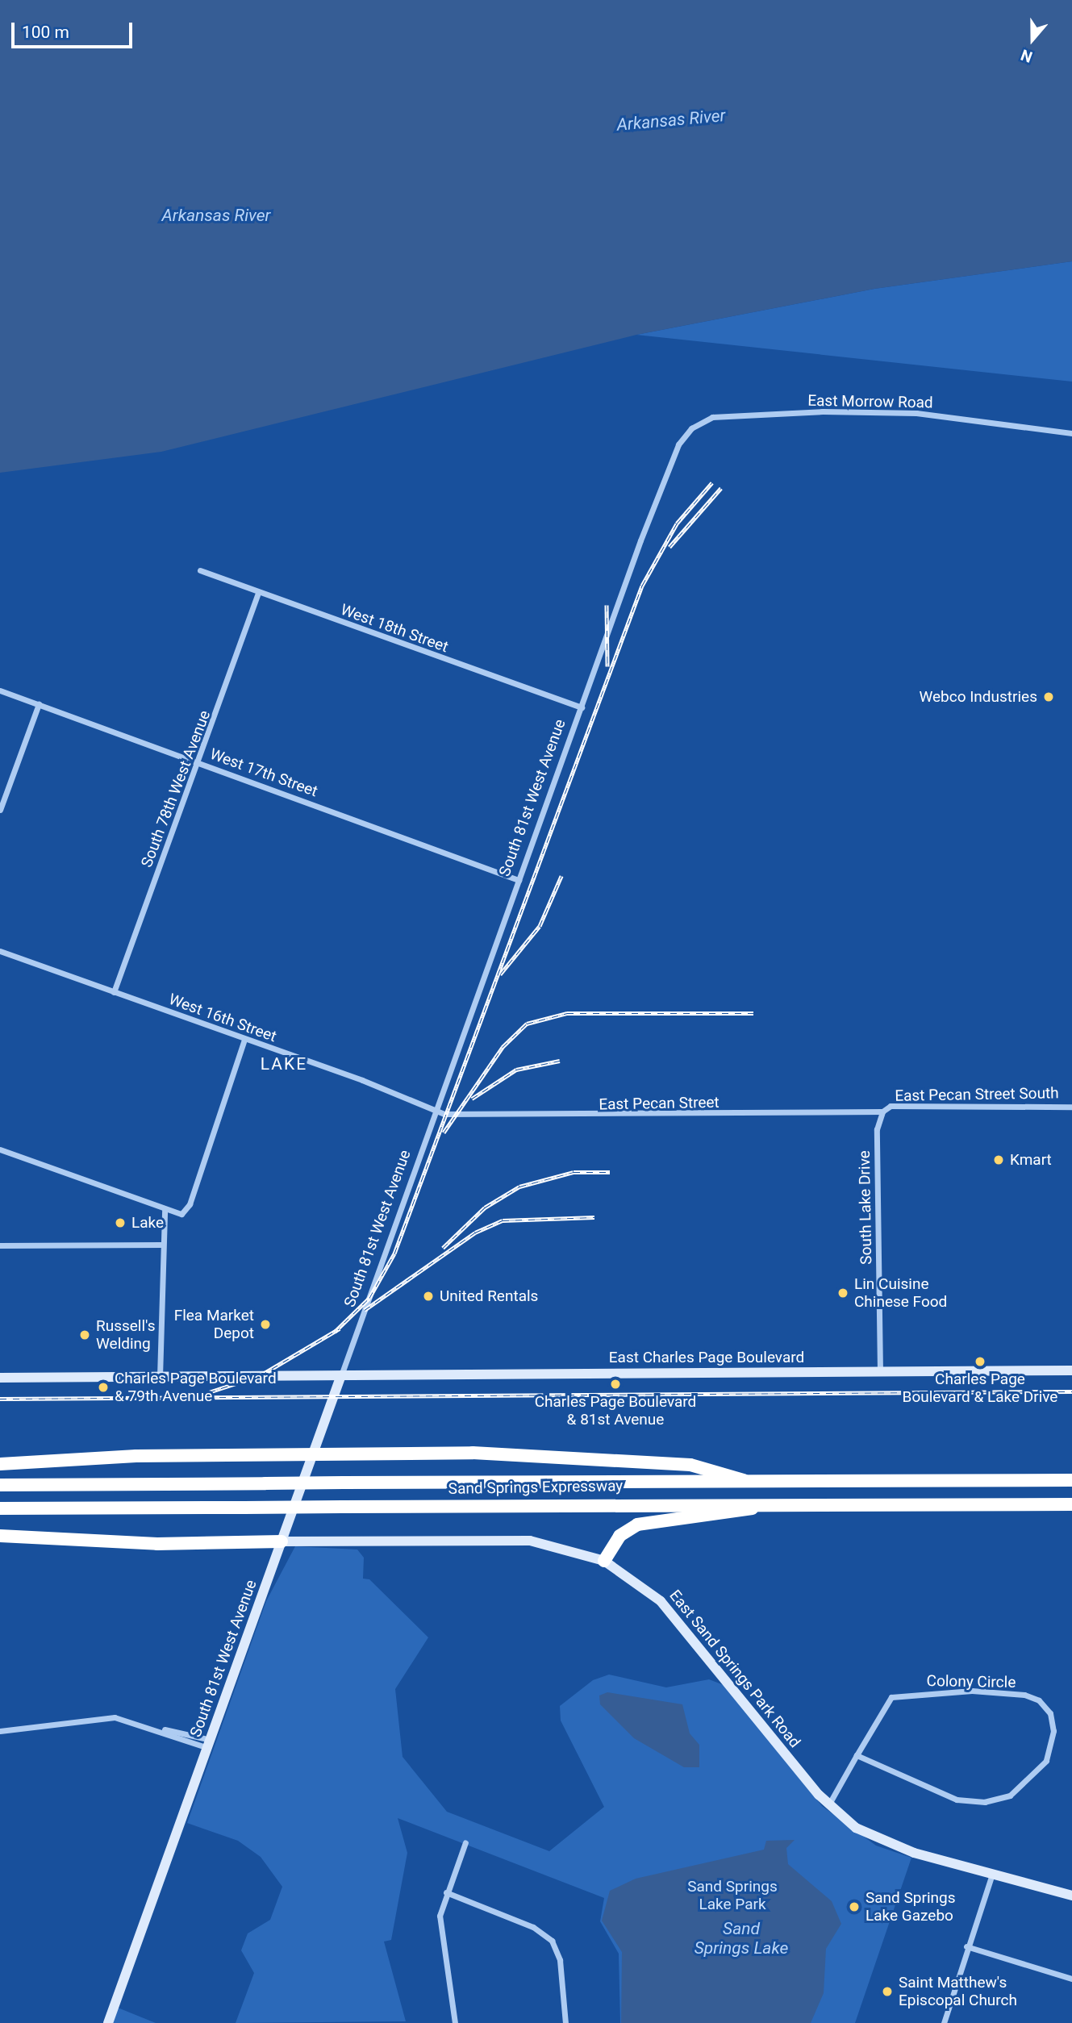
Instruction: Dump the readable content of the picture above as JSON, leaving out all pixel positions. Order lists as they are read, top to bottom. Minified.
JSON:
{"streets":{"highway":["Sand Springs Expressway"],"street":["East Morrow Road","West 18th Street","West 17th Street","South 78th West Avenue","South 81st West Avenue","West 16th Street","East Pecan Street South","East Pecan Street","South Lake Drive","East Charles Page Boulevard","East Sand Springs Park Road","Colony Circle"]},"crossings":[["East Morrow Road","South 81st West Avenue"],["West 18th Street","South 78th West Avenue"],["West 18th Street","South 81st West Avenue"],["West 17th Street","South 78th West Avenue"],["West 17th Street","South 81st West Avenue"],["South 78th West Avenue","West 16th Street"],["South 81st West Avenue","West 16th Street"],["South 81st West Avenue","East Pecan Street"],["South 81st West Avenue","East Charles Page Boulevard"],["South 81st West Avenue","East Sand Springs Park Road"],["West 16th Street","East Pecan Street"],["East Pecan Street South","East Pecan Street"],["East Pecan Street South","South Lake Drive"],["East Pecan Street","South Lake Drive"],["South Lake Drive","East Charles Page Boulevard"],["East Sand Springs Park Road","Colony Circle"]],"districts":["LAKE"],"water":["Arkansas River","Sand Springs Lake"],"parks":["Sand Springs Lake Park"],"places":["Webco Industries","Kmart","Lake","Lin Cuisine Chinese Food","United Rentals","Flea Market Depot","Russell's Welding","Charles Page Boulevard & Lake Drive","Charles Page Boulevard & 81st Avenue","Charles Page Boulevard & 79th Avenue","Sand Springs Lake Gazebo","Saint Matthew's Episcopal Church"],"scale_bar":"100 m","north":"bottom"}
